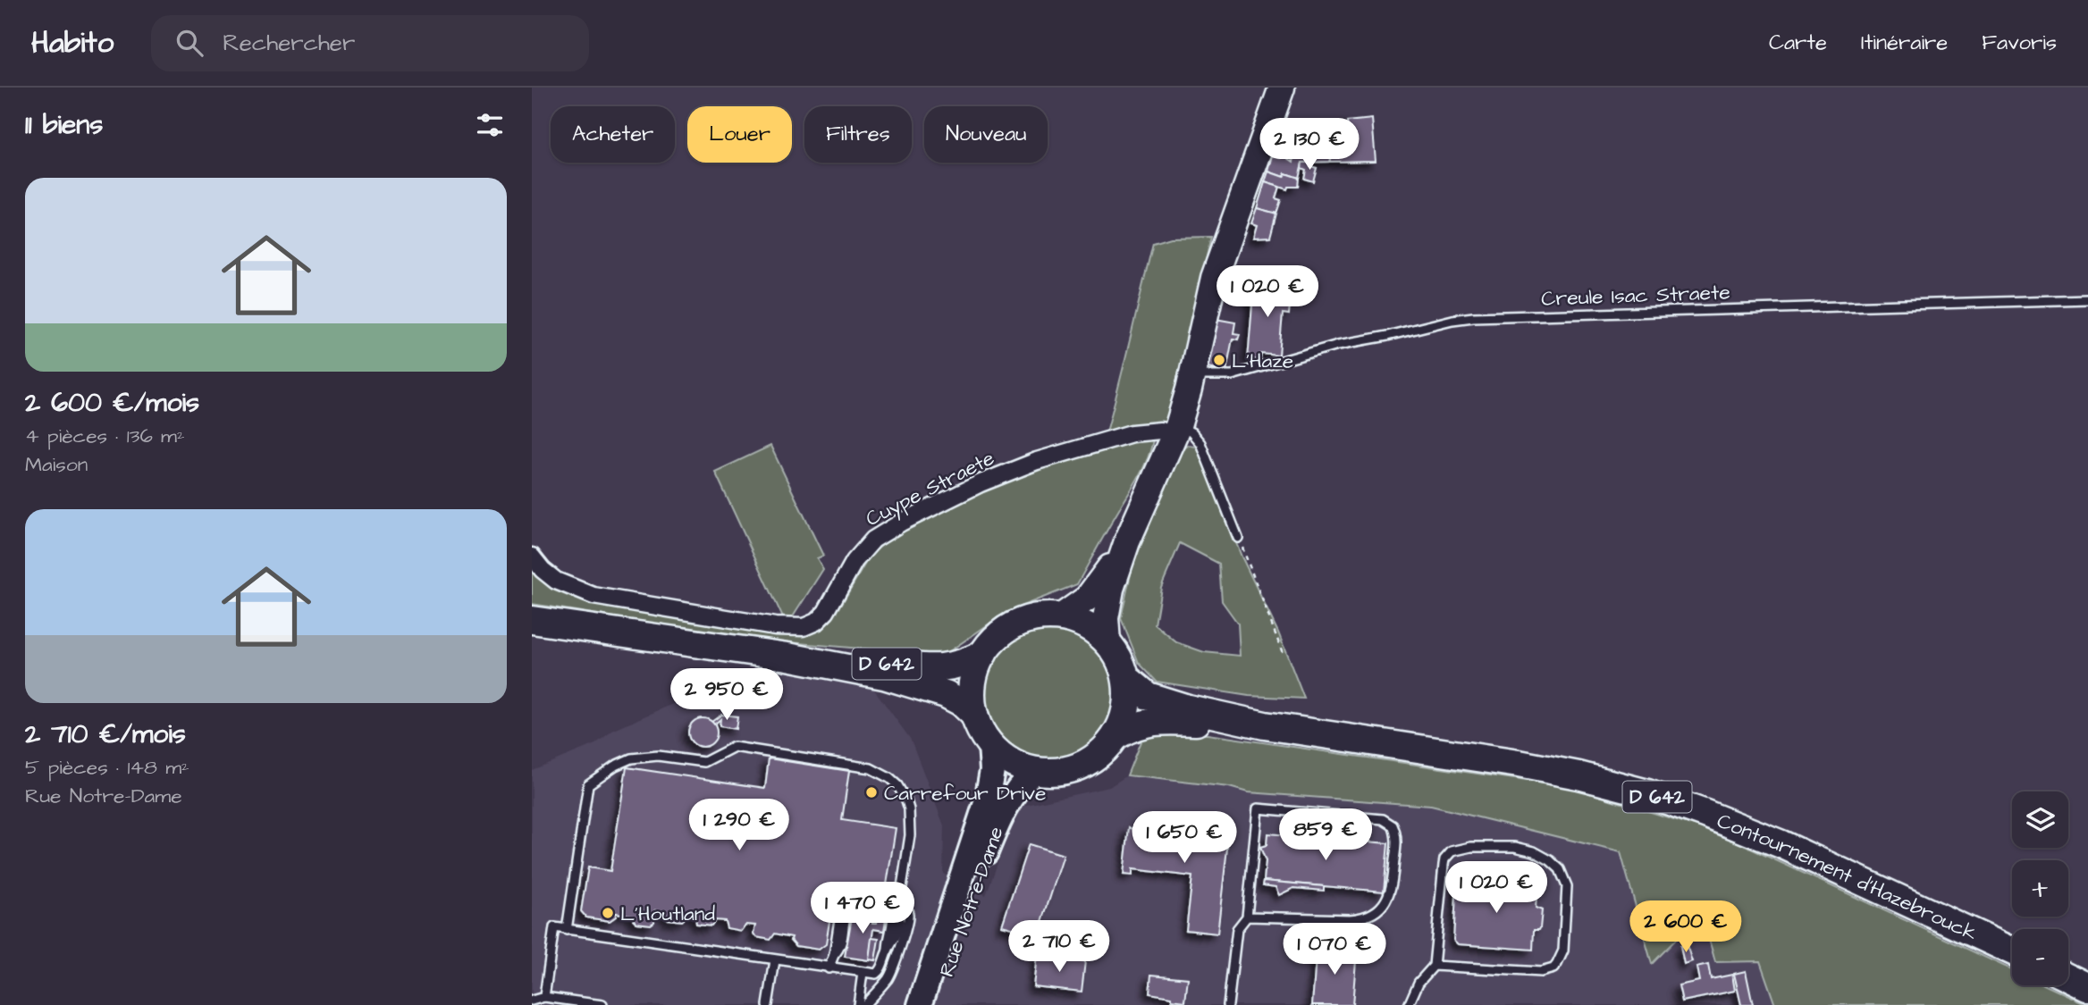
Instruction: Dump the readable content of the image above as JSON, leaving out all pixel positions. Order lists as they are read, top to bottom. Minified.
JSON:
{"streets":{"highway":["D 642","Contournement d'Hazebrouck"],"main road":["Rue Notre-Dame"],"street":["Cuype Straete"],"lane":["Creule Isac Straete"]},"crossings":[["D 642","Contournement d'Hazebrouck"],["D 642","Rue Notre-Dame"],["Contournement d'Hazebrouck","Rue Notre-Dame"]],"places":["L'Haze","Carrefour Drive","L'Houtland"],"page":{"header":"Habito","search":"Rechercher","nav":["Carte","Itinéraire","Favoris"],"heading":"11 biens","chip":["Acheter","Louer","Filtres","Nouveau"],"price":["2 130 €","1 020 €","2 950 €","1 290 €","859 €","1 650 €","1 020 €","1 470 €","2 600 €","2 710 €","1 070 €"],"list":[{"name":"2 600 €/mois","note":"4 pièces · 136 m² · Maison"},{"name":"2 710 €/mois","note":"5 pièces · 148 m² · Rue Notre-Dame"}],"map_buttons":["+","−"]}}
